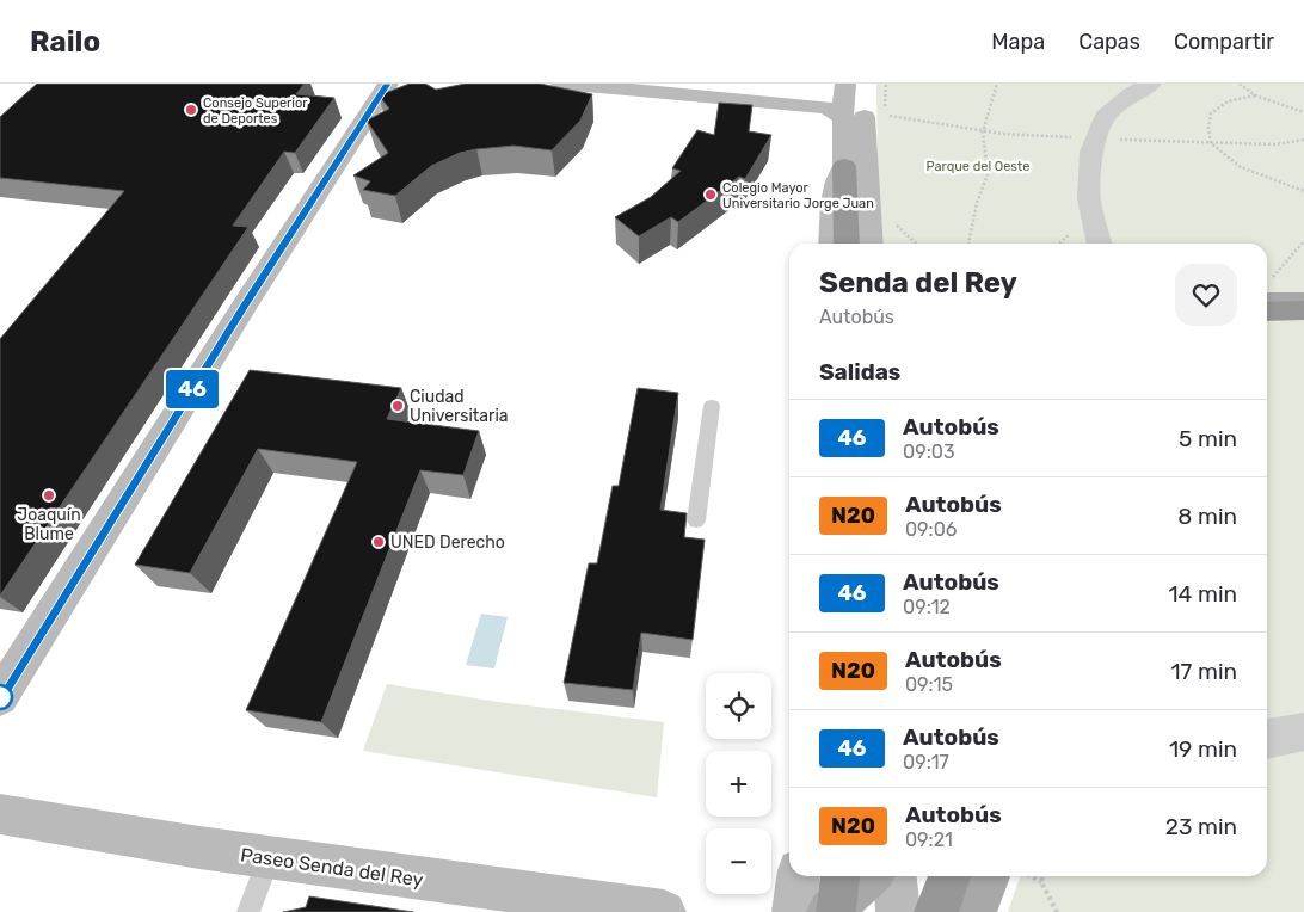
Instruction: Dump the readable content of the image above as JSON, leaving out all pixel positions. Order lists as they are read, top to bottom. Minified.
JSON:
{"streets":{"street":["Paseo Senda del Rey"]},"parks":["Parque del Oeste"],"places":["Consejo Superior de Deportes","Colegio Mayor Universitario Jorge Juan","Ciudad Universitaria","Joaquín Blume","UNED Derecho"],"lines":["bus line 46"],"page":{"header":"Railo","nav":["Mapa","Capas","Compartir"],"on_map":"46","heading":[["Senda del Rey","Autobús"],"Salidas"],"list":[{"mark":"46","name":"Autobús","note":"09:03","value":"5 min"},{"mark":"N20","name":"Autobús","note":"09:06","value":"8 min"},{"mark":"46","name":"Autobús","note":"09:12","value":"14 min"},{"mark":"N20","name":"Autobús","note":"09:15","value":"17 min"},{"mark":"46","name":"Autobús","note":"09:17","value":"19 min"},{"mark":"N20","name":"Autobús","note":"09:21","value":"23 min"}],"map_buttons":["+","−"]}}
